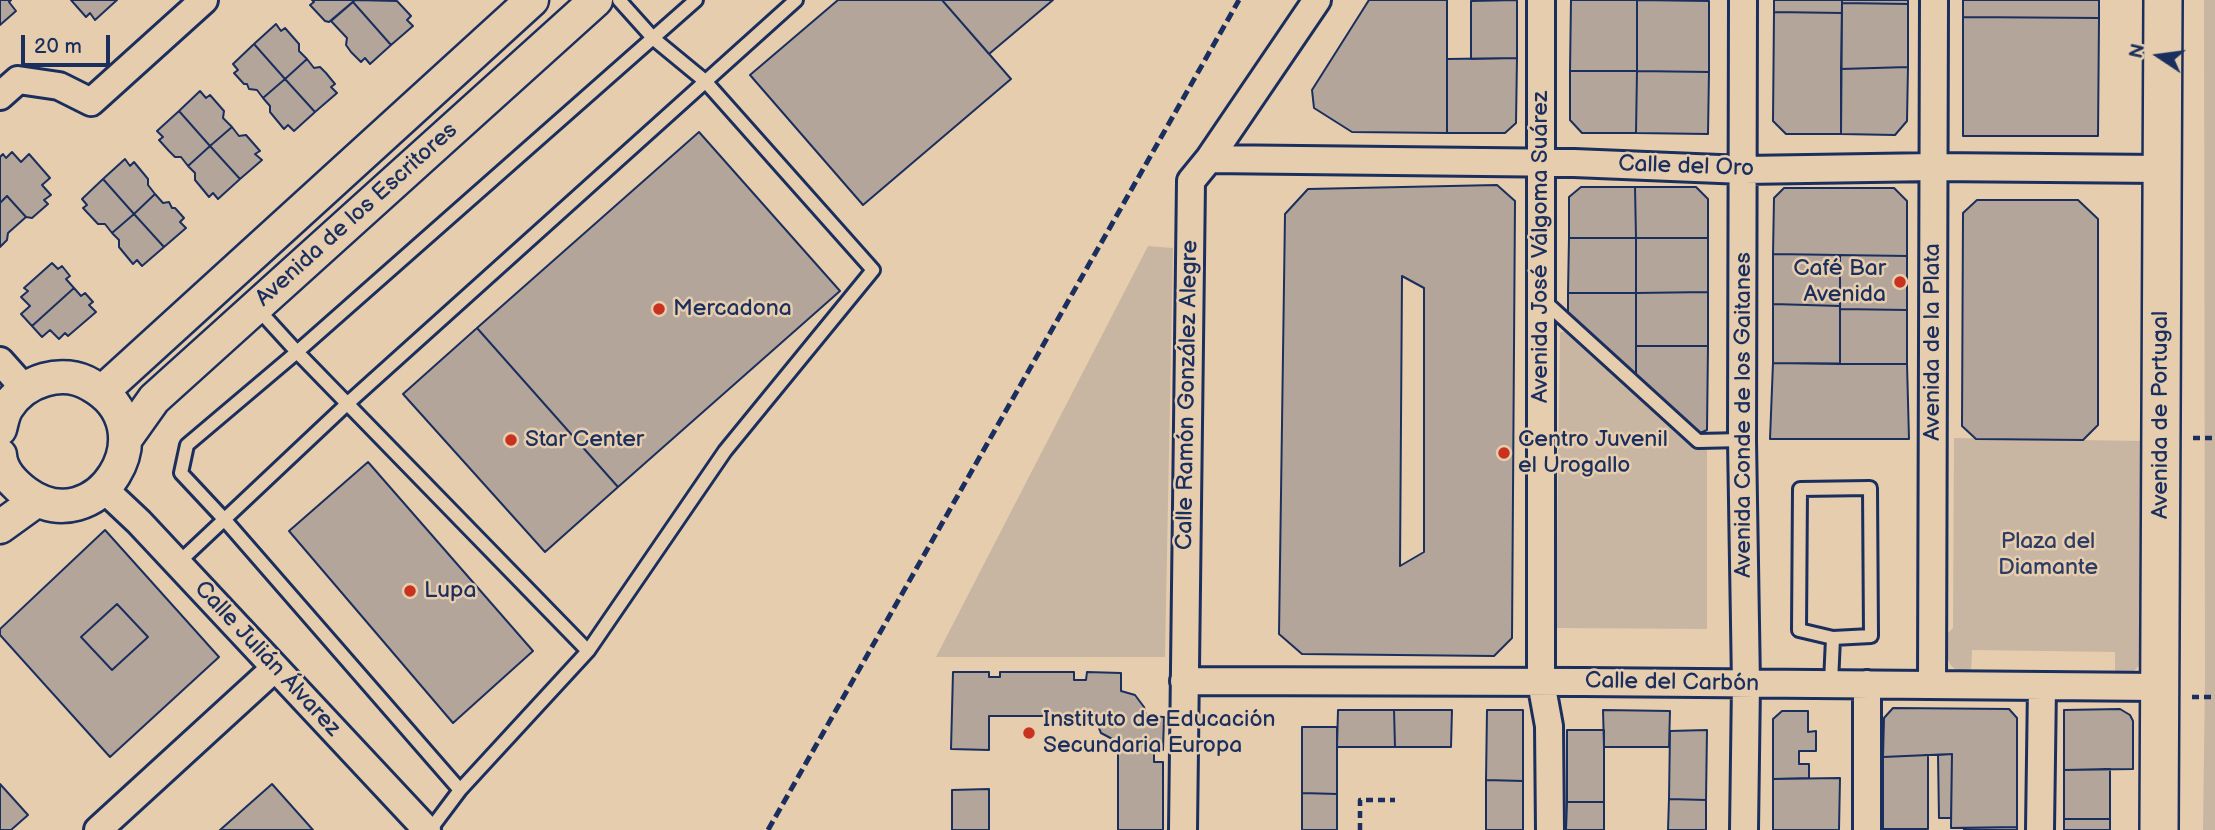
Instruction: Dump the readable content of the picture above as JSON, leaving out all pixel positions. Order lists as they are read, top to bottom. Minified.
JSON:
{"streets":{"main road":["Avenida de Portugal"],"street":["Calle del Oro","Avenida de los Escritores","Avenida José Válgoma Suárez","Avenida de la Plata","Calle Ramón González Alegre","Avenida Conde de los Gaitanes","Calle Julián Álvarez","Calle del Carbón"]},"crossings":[["Calle del Oro","Avenida José Válgoma Suárez"],["Calle del Oro","Avenida de la Plata"],["Calle del Oro","Calle Ramón González Alegre"],["Calle del Oro","Avenida Conde de los Gaitanes"],["Calle del Oro","Avenida de Portugal"],["Avenida José Válgoma Suárez","Calle del Carbón"],["Avenida de la Plata","Calle del Carbón"],["Calle Ramón González Alegre","Calle del Carbón"],["Avenida Conde de los Gaitanes","Calle del Carbón"],["Avenida de Portugal","Calle del Carbón"]],"parks":["Plaza del Diamante"],"places":["Café Bar Avenida","Mercadona","Star Center","Centro Juvenil el Urogallo","Lupa","Instituto de Educación Secundaria Europa"],"scale_bar":"20 m","north":"left"}
